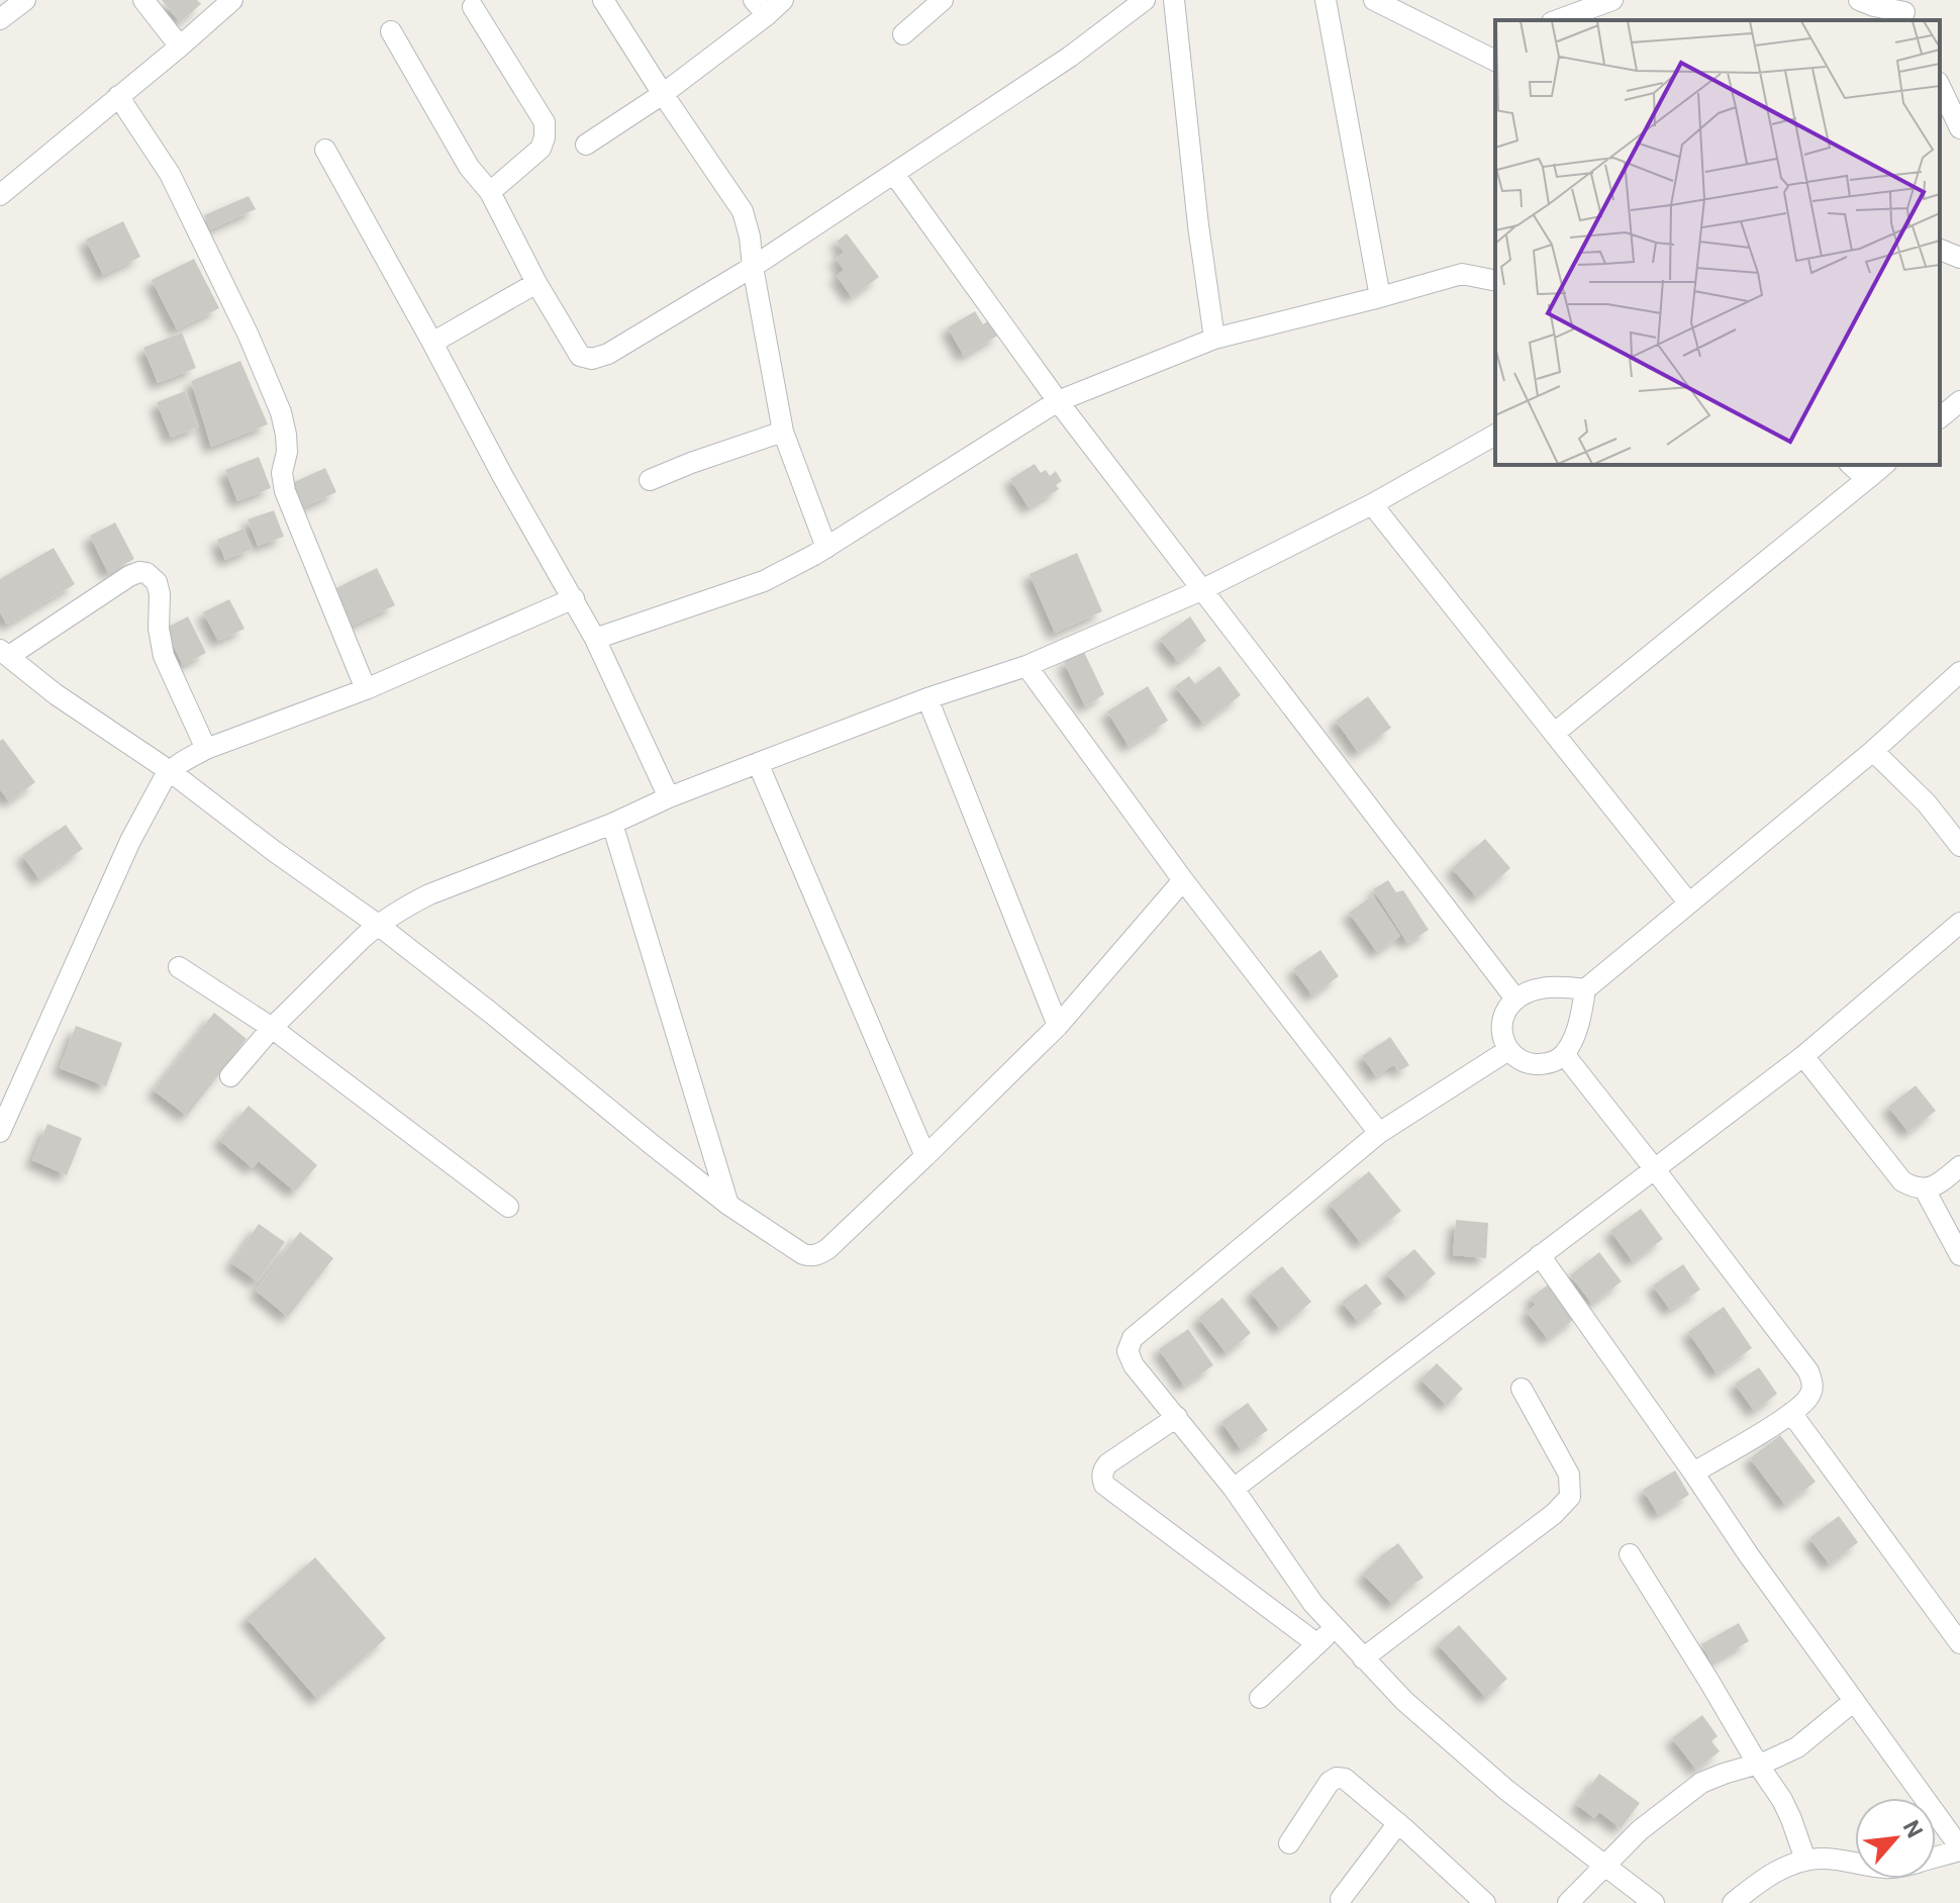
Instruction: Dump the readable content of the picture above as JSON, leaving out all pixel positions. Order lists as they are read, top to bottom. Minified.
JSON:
{"north":"top right"}
